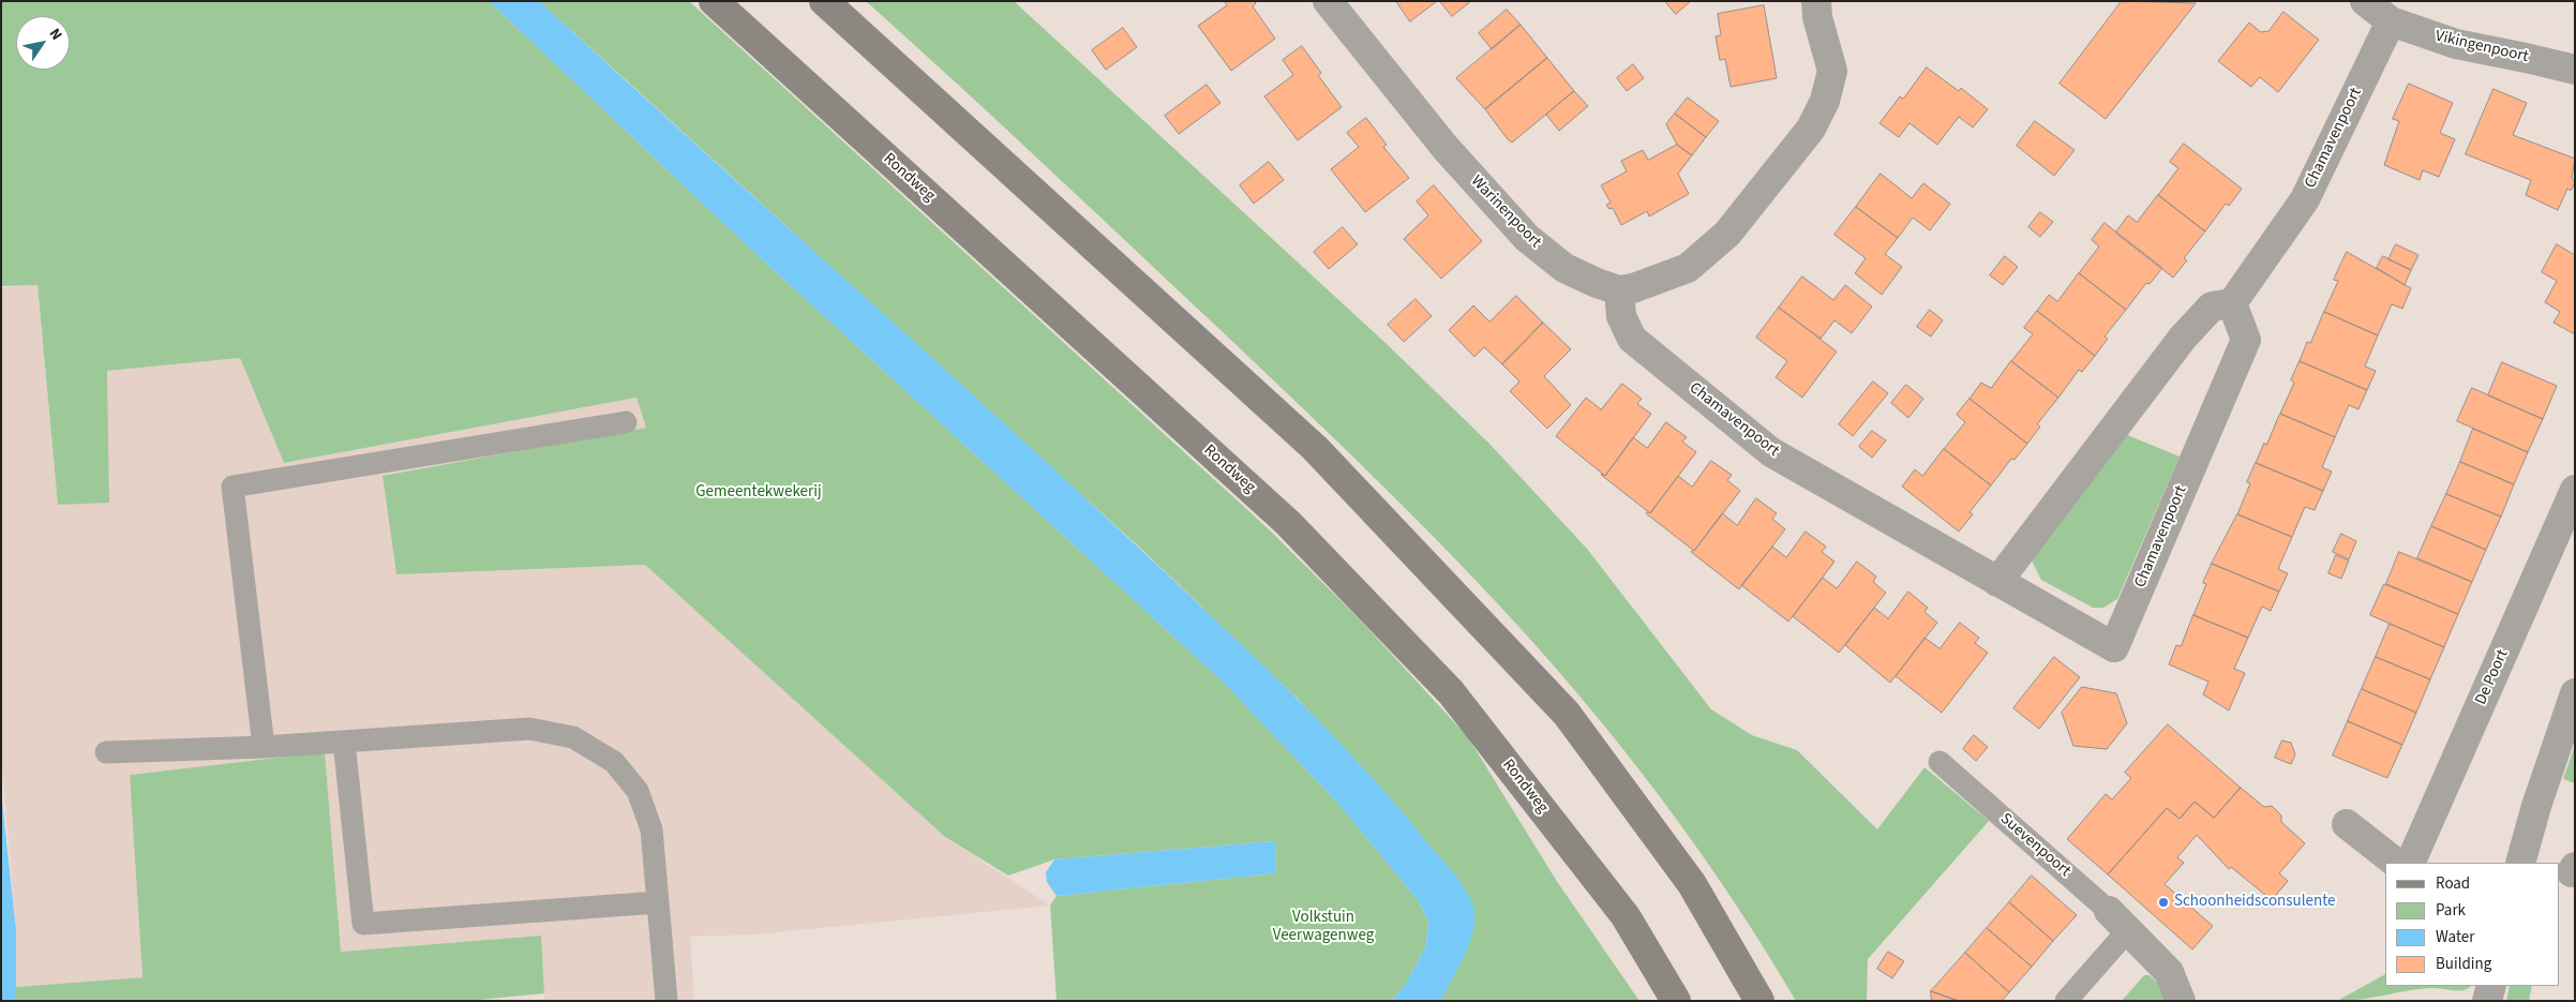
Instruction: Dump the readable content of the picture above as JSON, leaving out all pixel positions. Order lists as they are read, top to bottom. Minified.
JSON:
{"streets":{"main road":["Rondweg"],"street":["Vikingenpoort","Chamavenpoort","Warinenpoort","De Poort","Suevenpoort"]},"crossings":[["Vikingenpoort","Chamavenpoort"],["Chamavenpoort","Warinenpoort"]],"parks":["Gemeentekwekerij","Volkstuin Veerwagenweg"],"places":["Schoonheidsconsulente"],"legend":["Road","Park","Water","Building"],"north":"top right"}
